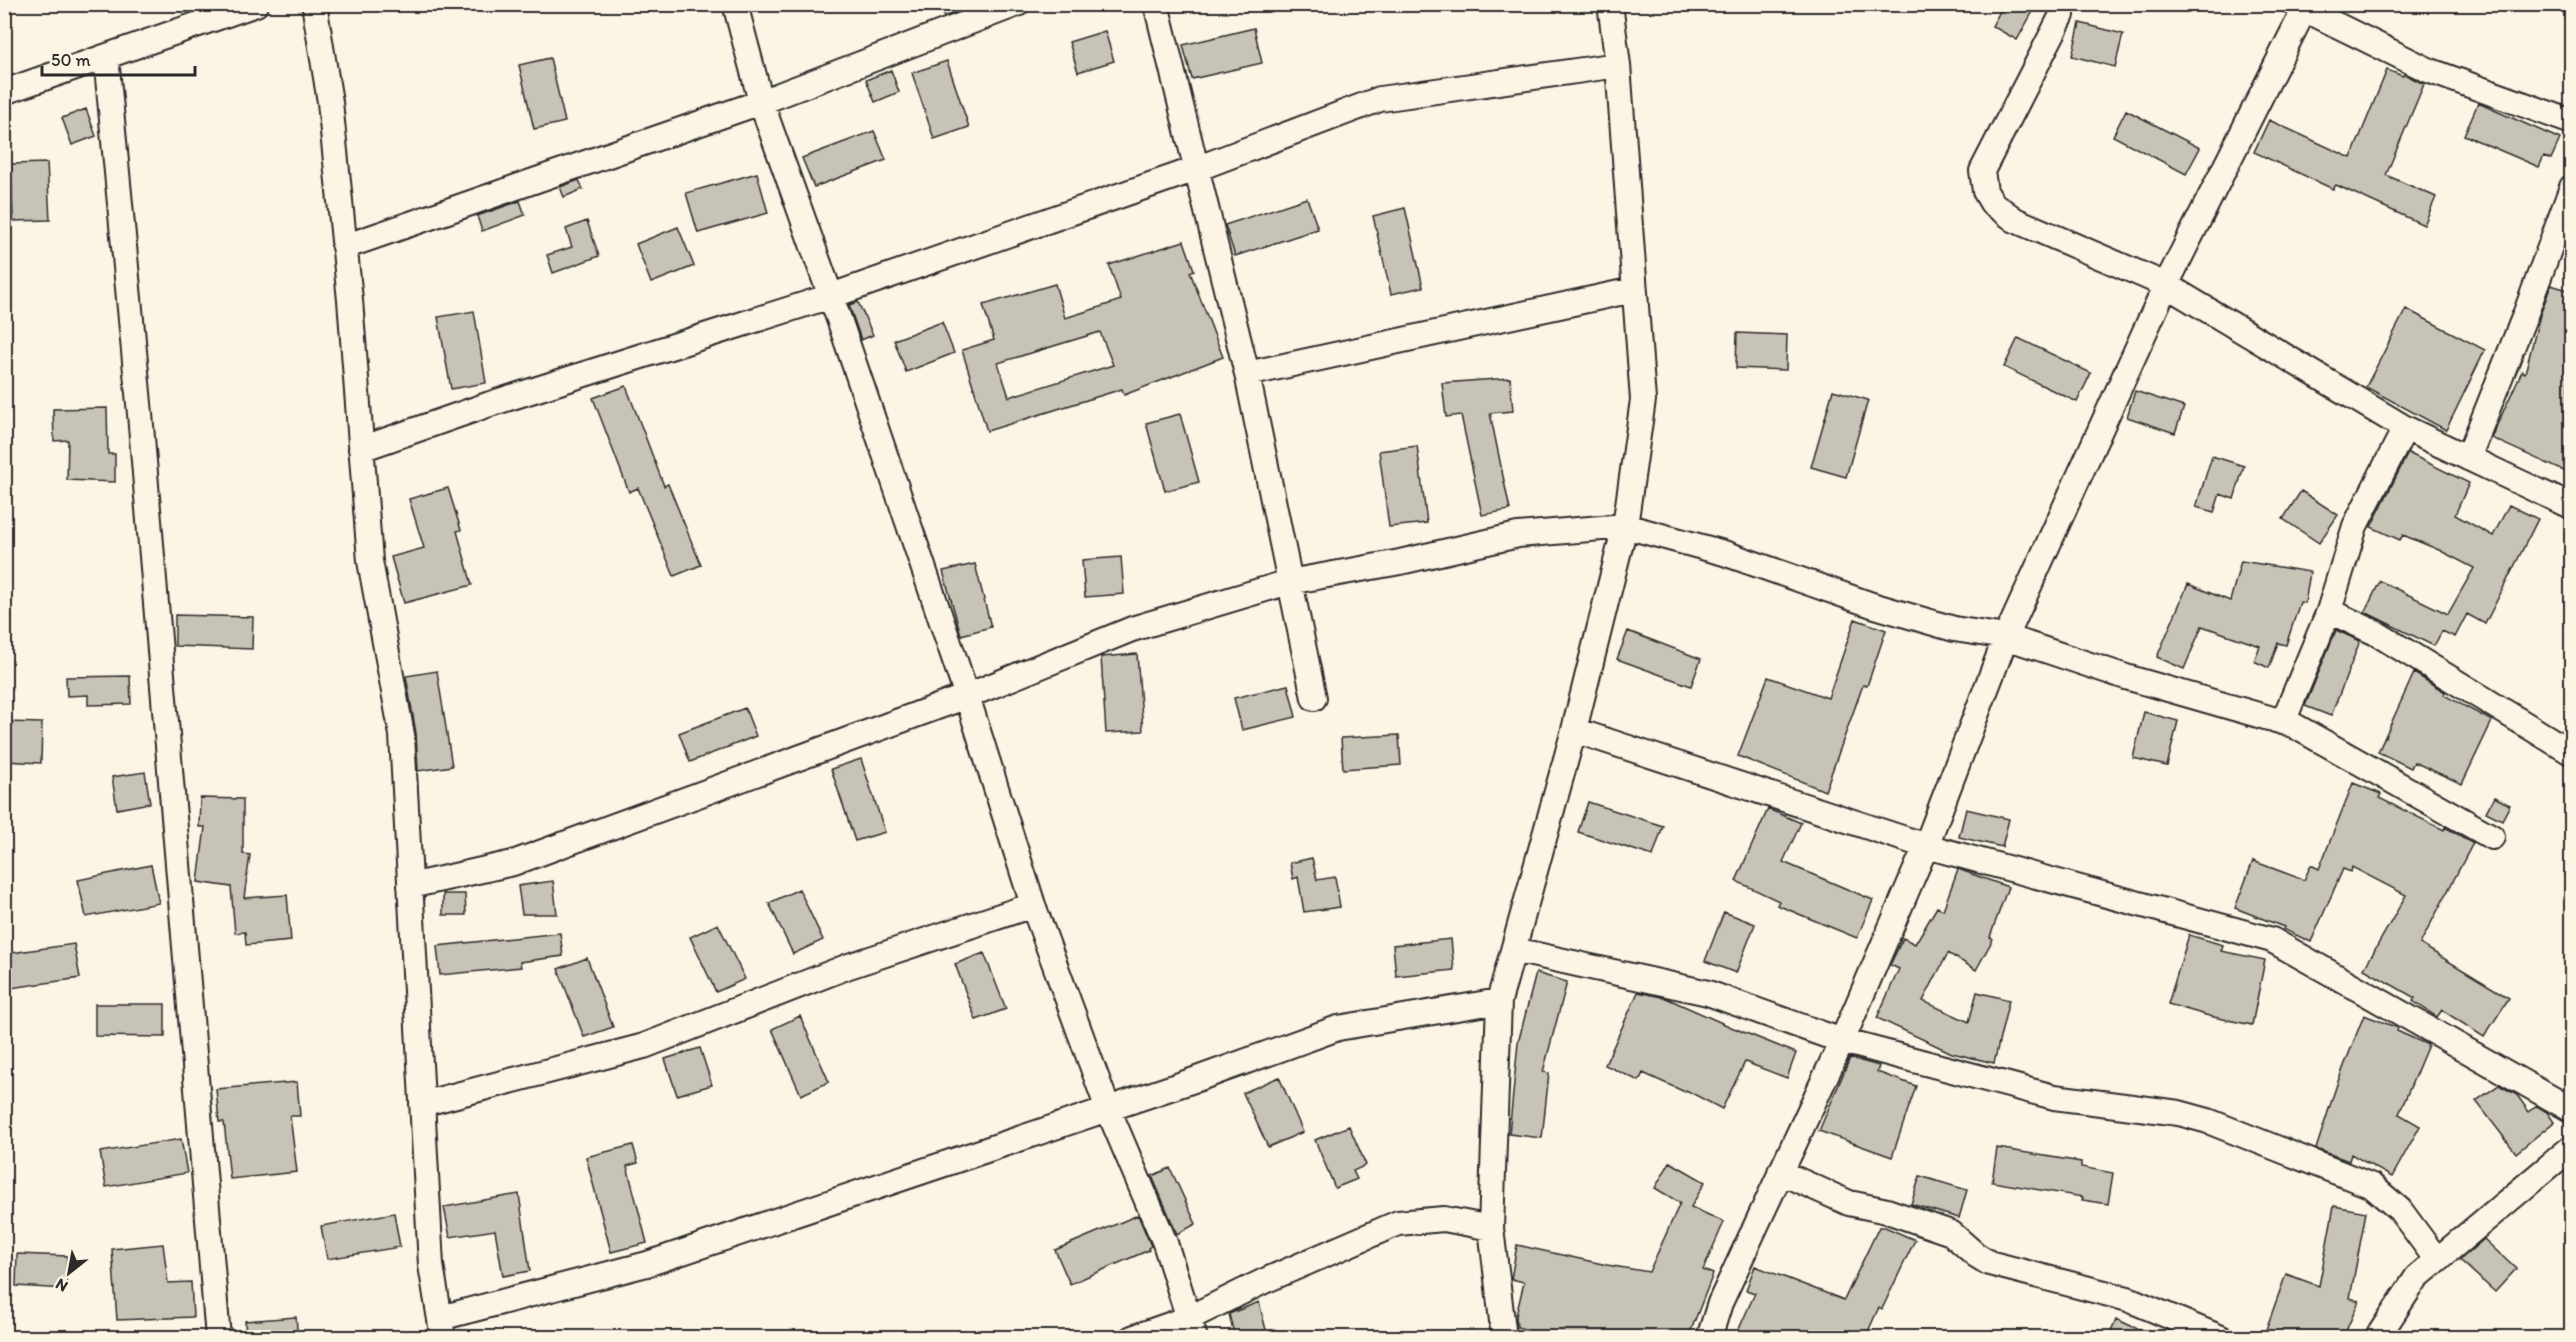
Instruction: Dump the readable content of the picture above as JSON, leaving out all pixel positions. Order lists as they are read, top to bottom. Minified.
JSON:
{"scale_bar":"50 m","north":"bottom left"}
